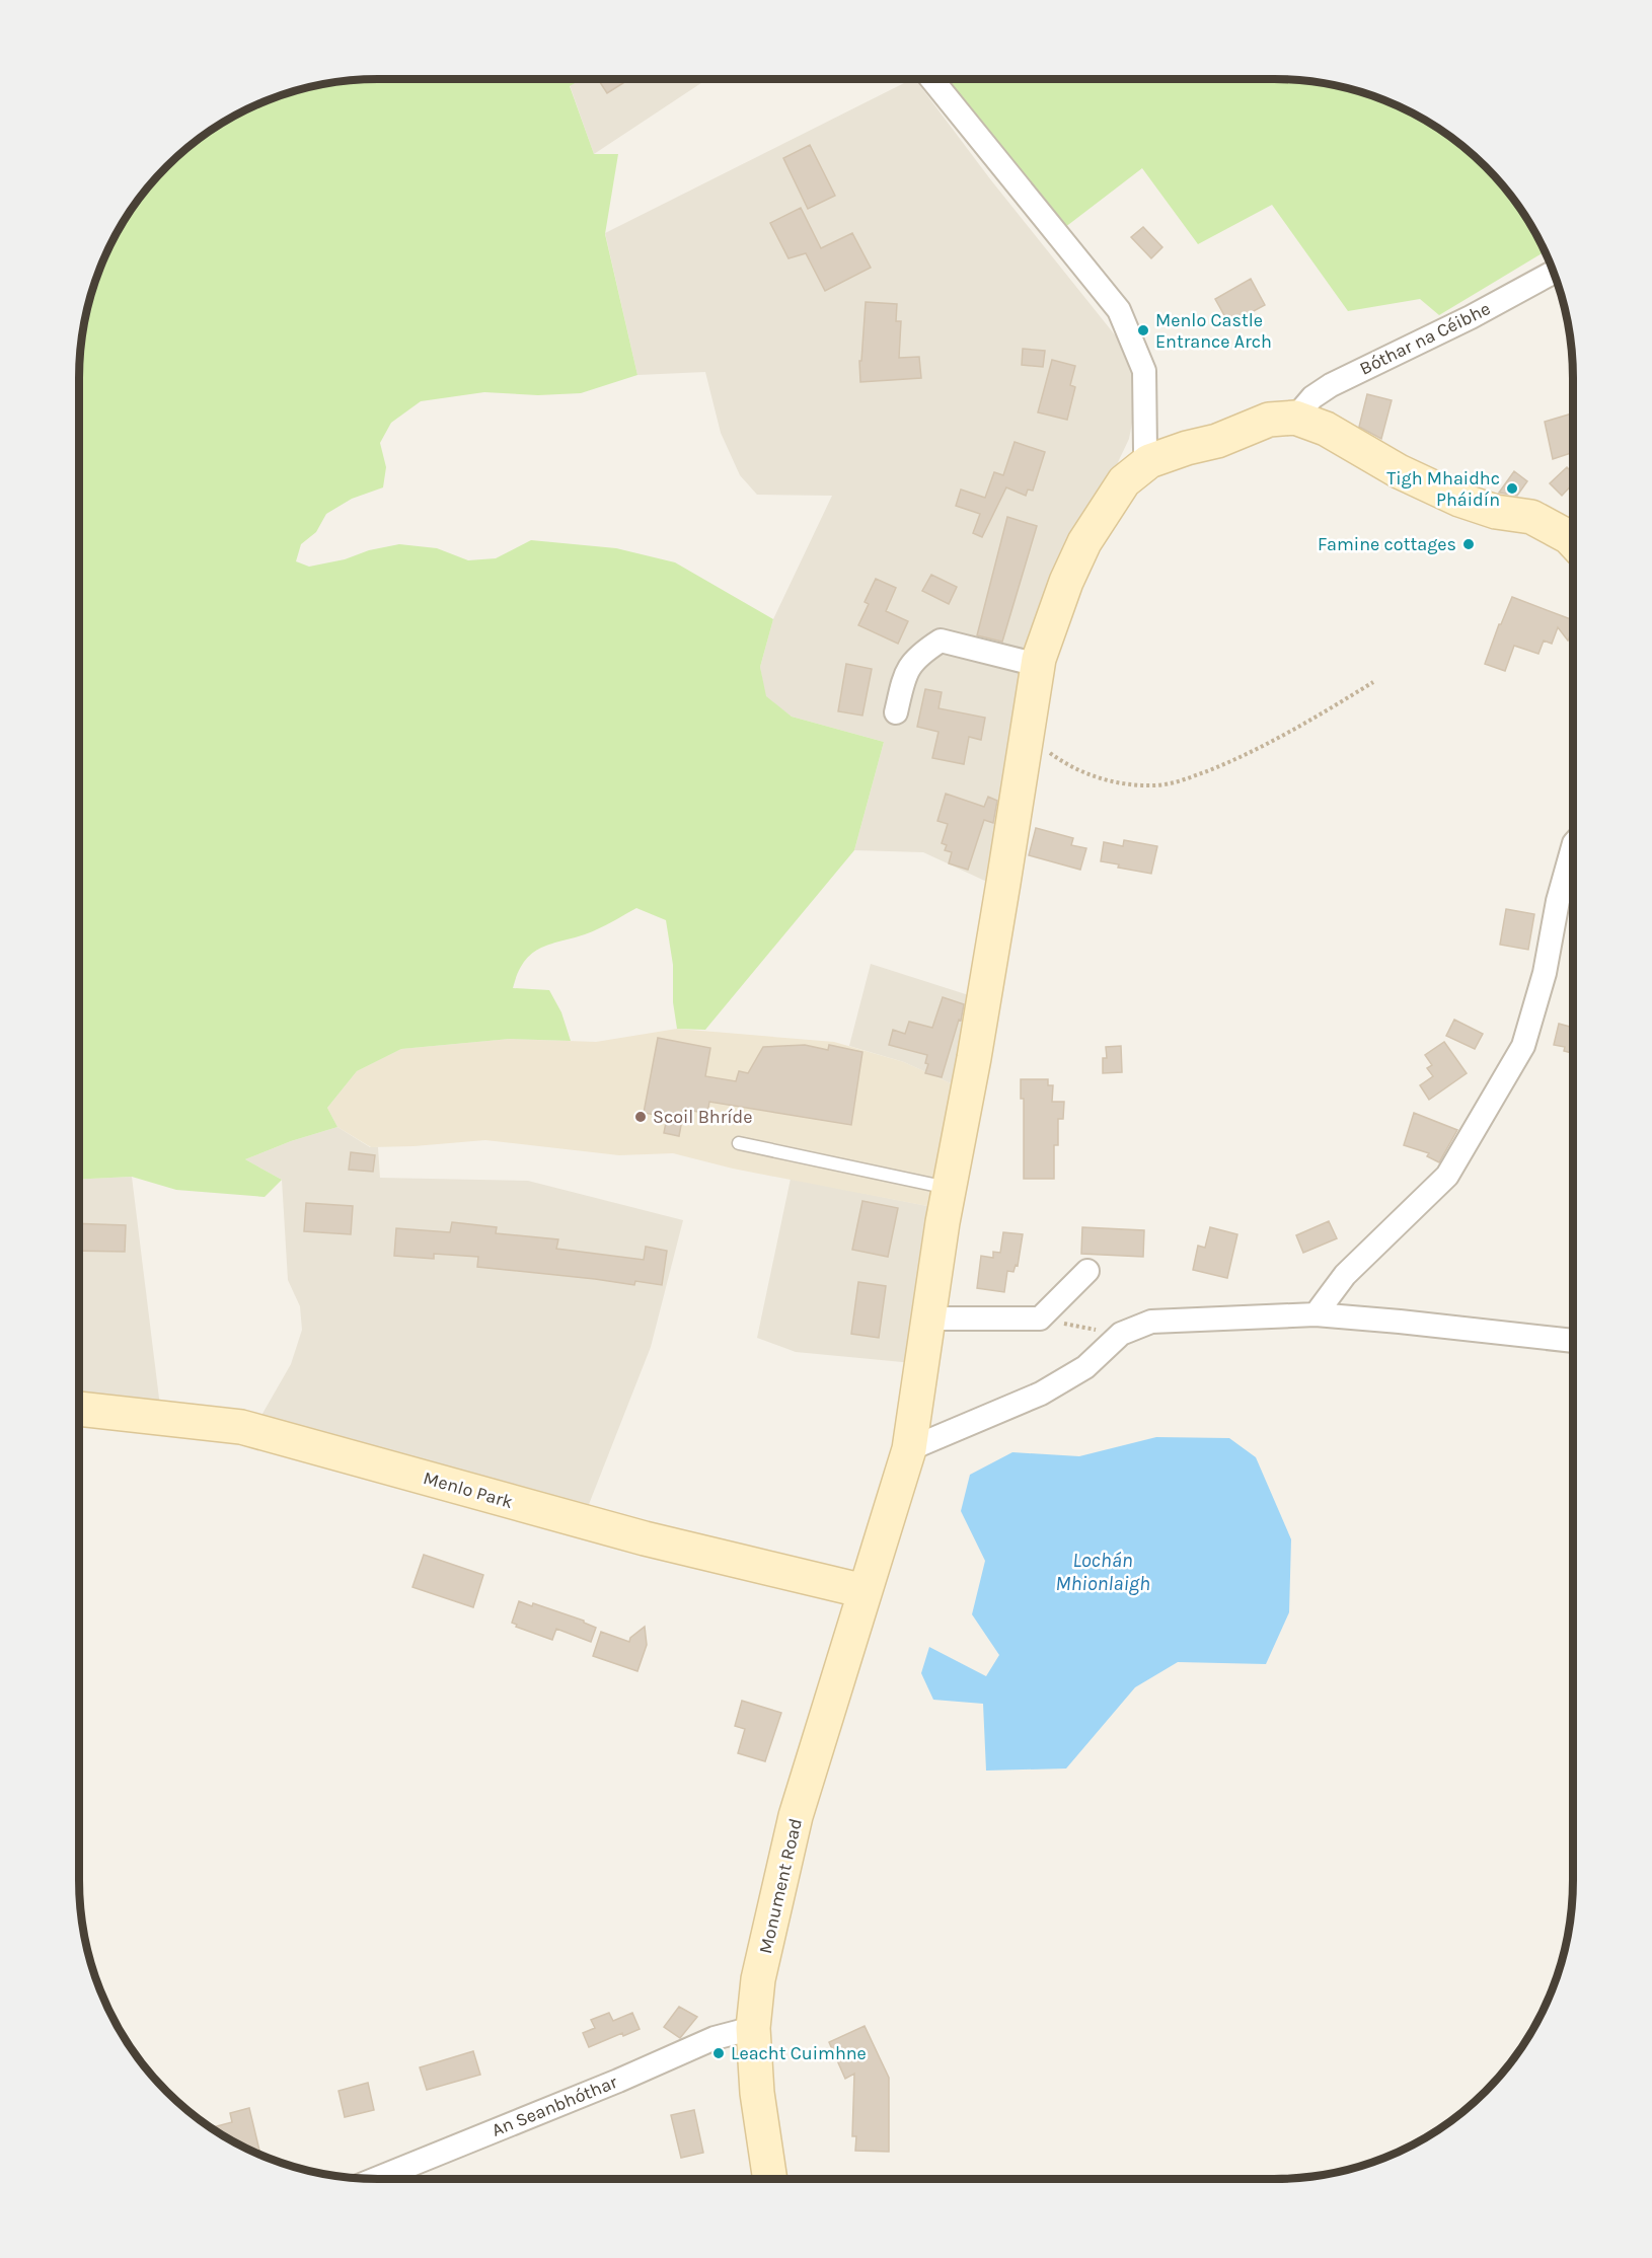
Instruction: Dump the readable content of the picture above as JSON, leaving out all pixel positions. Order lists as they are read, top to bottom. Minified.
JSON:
{"streets":{"street":["Bóthar na Céibhe","Menlo Park","Monument Road","An Seanbhóthar"]},"crossings":[["Bóthar na Céibhe","Monument Road"],["Menlo Park","Monument Road"],["Monument Road","An Seanbhóthar"]],"water":["Lochán Mhionlaigh"],"places":["Menlo Castle Entrance Arch","Tigh Mhaidhc Pháidín","Famine cottages","Scoil Bhríde","Leacht Cuimhne"]}
